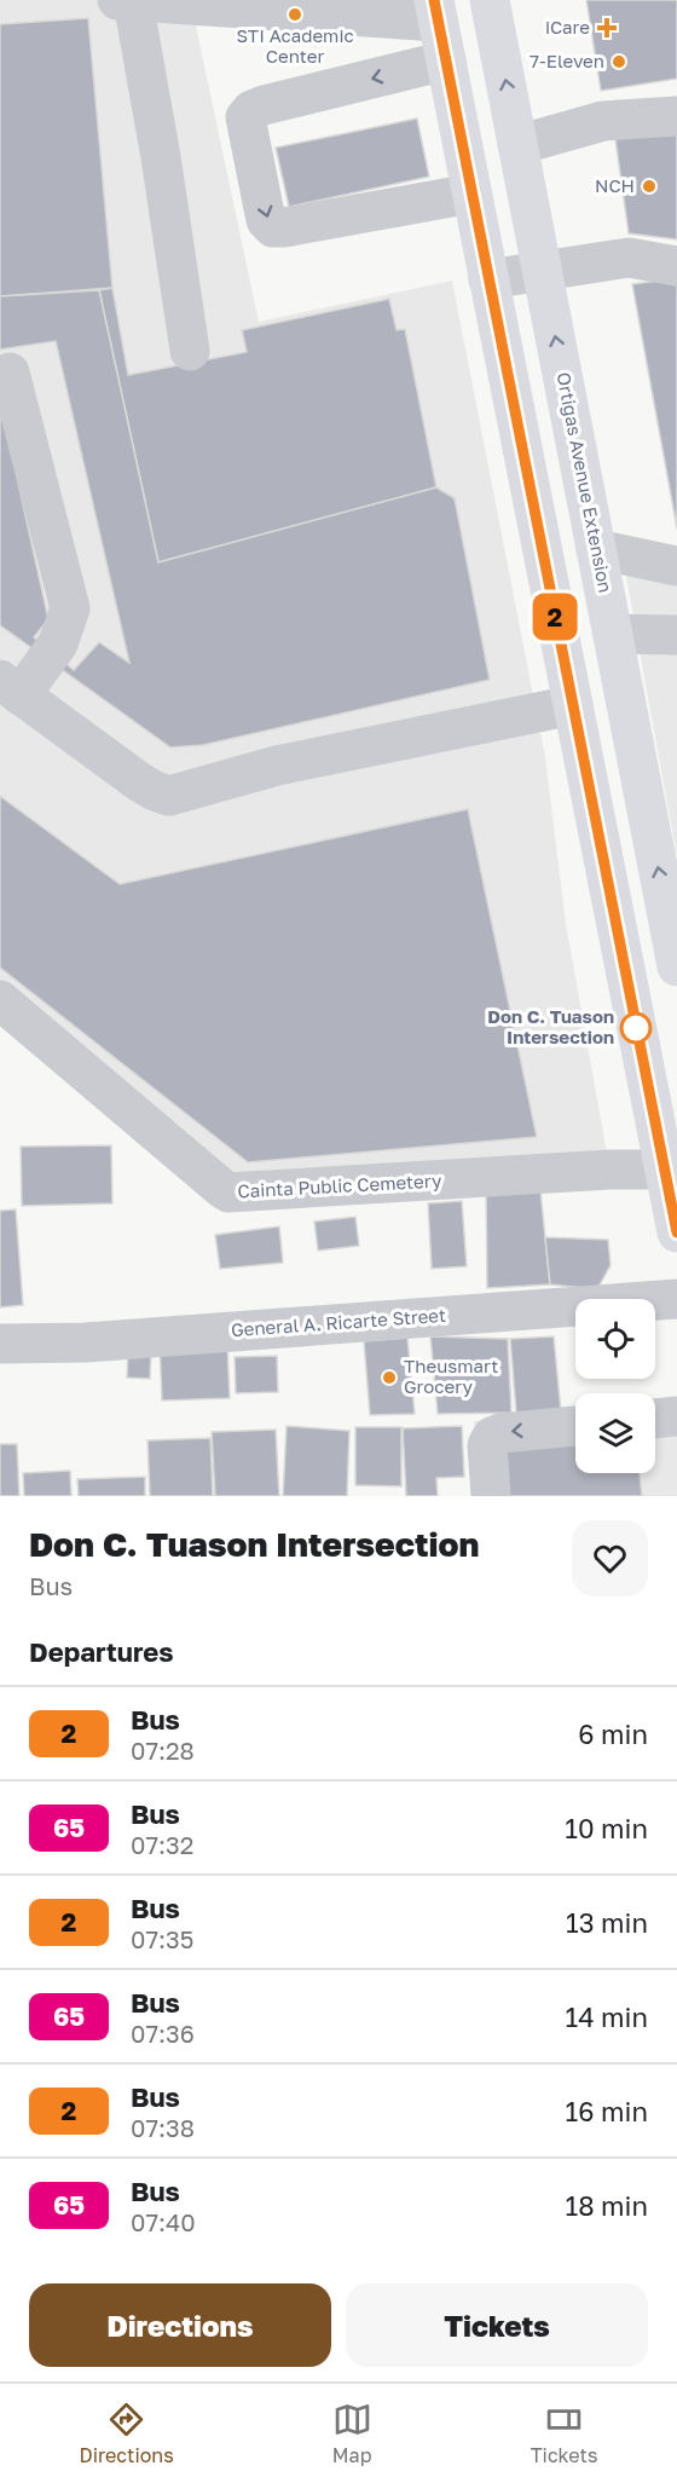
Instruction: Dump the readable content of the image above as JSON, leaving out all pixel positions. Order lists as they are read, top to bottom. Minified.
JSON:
{"streets":{"main road":["Ortigas Avenue Extension"],"street":["Cainta Public Cemetery","General A. Ricarte Street"]},"places":{"other":["STI Academic Center","7-Eleven","NCH","Don C. Tuason Intersection","Theusmart Grocery"],"health":["iCare"]},"lines":["bus line 2"],"page":{"on_map":"2","heading":[["Don C. Tuason Intersection","Bus"],"Departures"],"list":[{"mark":"2","name":"Bus","note":"07:28","value":"6 min"},{"mark":"65","name":"Bus","note":"07:32","value":"10 min"},{"mark":"2","name":"Bus","note":"07:35","value":"13 min"},{"mark":"65","name":"Bus","note":"07:36","value":"14 min"},{"mark":"2","name":"Bus","note":"07:38","value":"16 min"},{"mark":"65","name":"Bus","note":"07:40","value":"18 min"}],"buttons":["Directions","Tickets"],"tabs":["Directions","Map","Tickets"]}}
